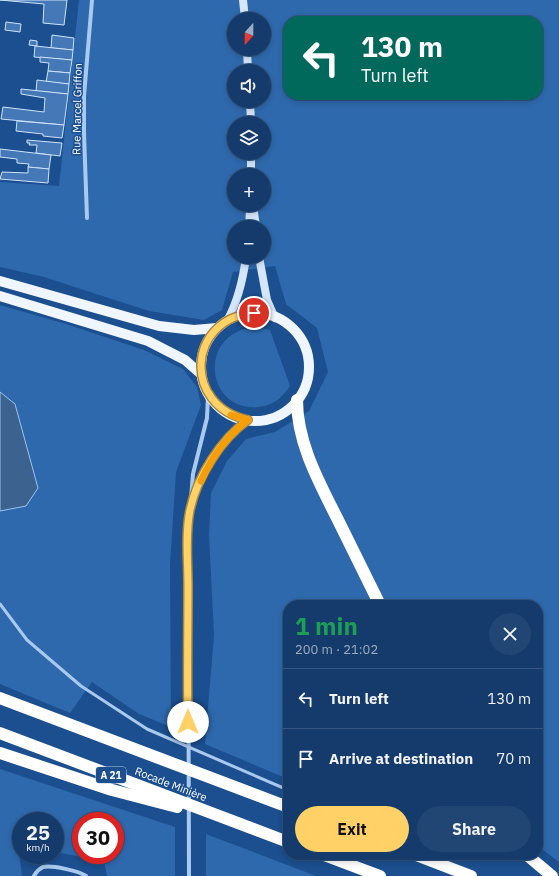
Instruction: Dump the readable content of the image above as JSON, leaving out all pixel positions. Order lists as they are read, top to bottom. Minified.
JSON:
{"streets":{"highway":["A 21","Rocade Minière"],"street":["Rue Marcel Griffon"]},"north":"bottom","page":{"map_buttons":["+","−"],"turn":["130 m","Turn left"],"heading":["1 min","200 m · 21:02"],"list":[{"name":"Turn left","value":"130 m"},{"name":"Arrive at destination","value":"70 m"}],"buttons":["Exit","Share"],"speed":"25 km/h","limit":"30"}}
